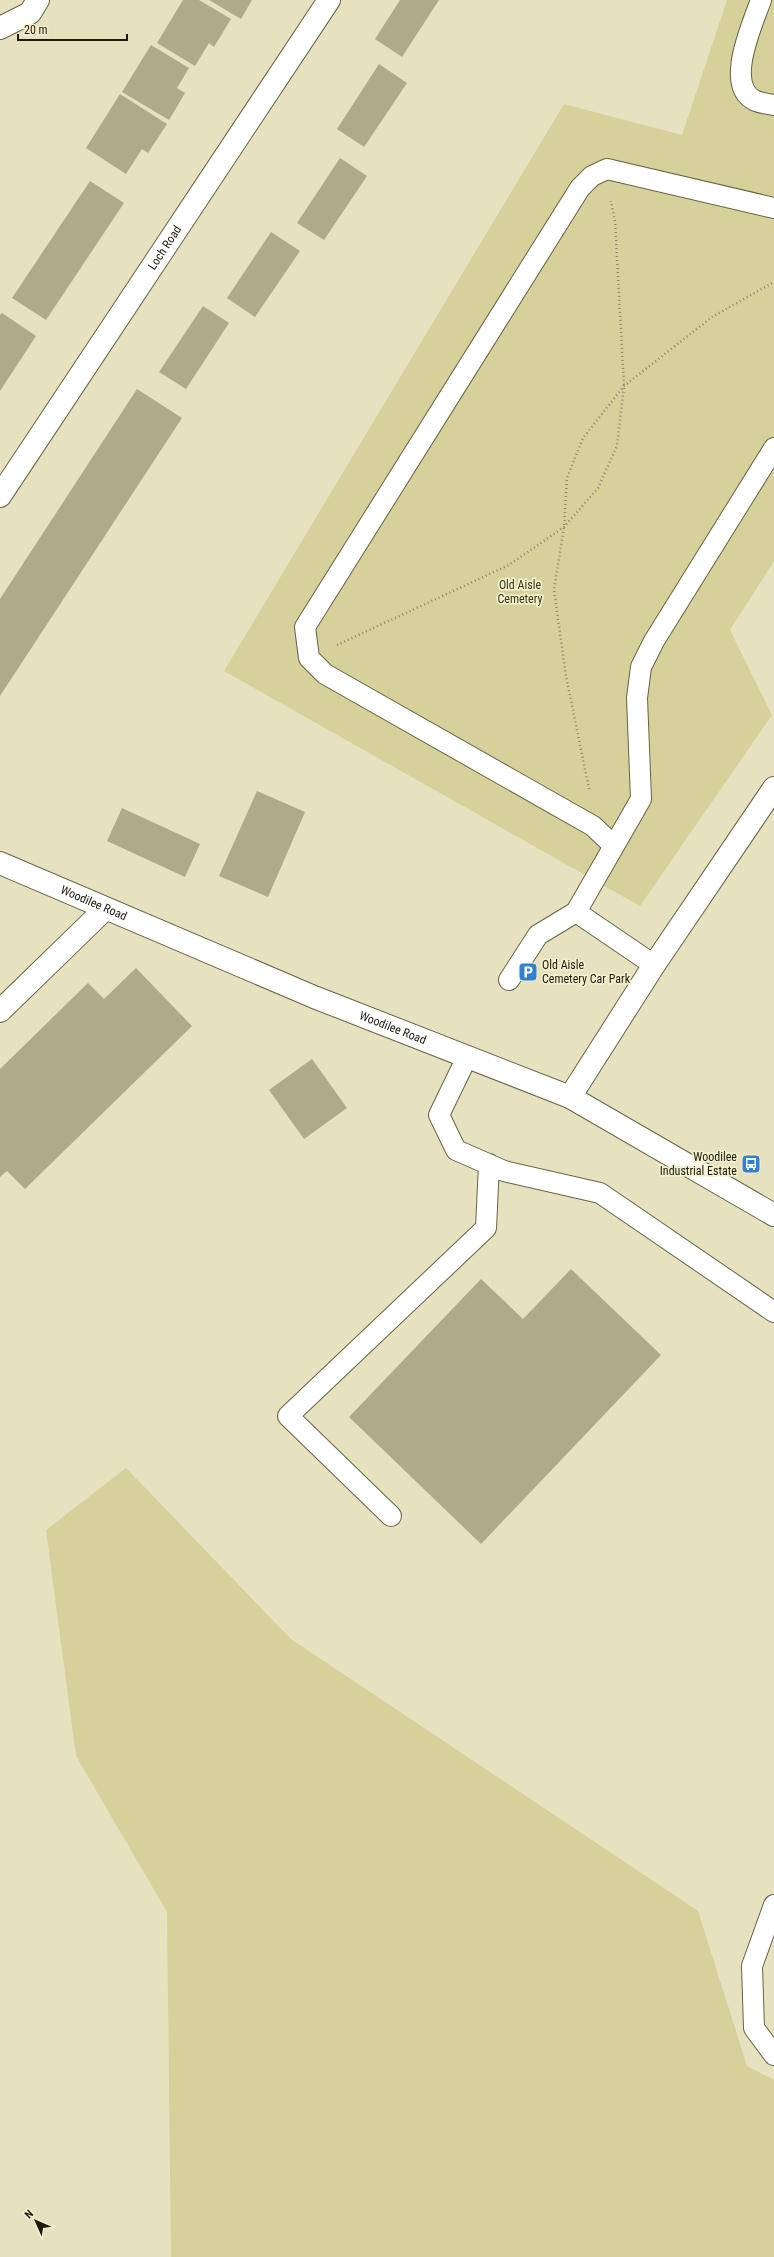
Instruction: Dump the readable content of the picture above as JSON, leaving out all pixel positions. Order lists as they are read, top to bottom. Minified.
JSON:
{"streets":{"street":["Loch Road","Woodilee Road"]},"parks":["Old Aisle Cemetery"],"places":{"parking":["Old Aisle Cemetery Car Park"],"bus stop":["Woodilee Industrial Estate"]},"scale_bar":"20 m","north":"top left"}
